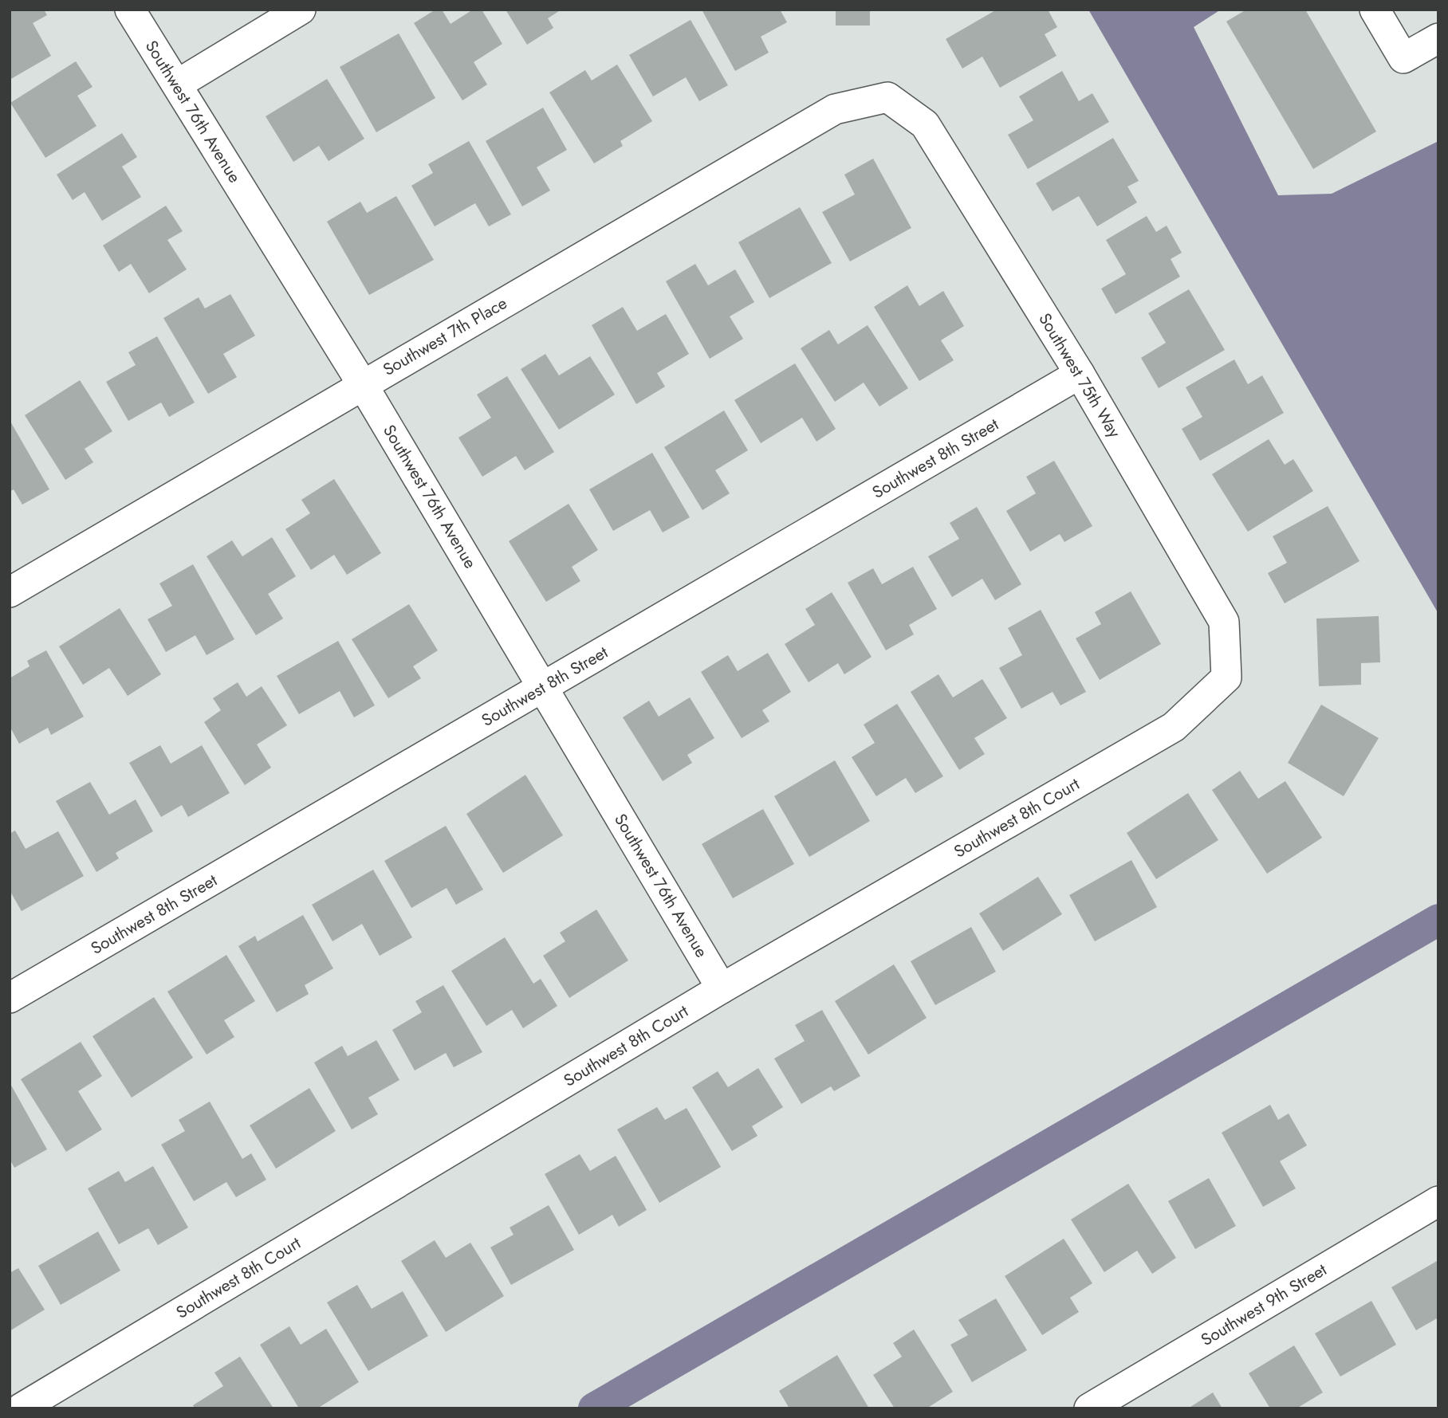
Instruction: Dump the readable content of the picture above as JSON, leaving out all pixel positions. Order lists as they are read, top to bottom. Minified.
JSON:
{"streets":{"street":["Southwest 76th Avenue","Southwest 7th Place","Southwest 75th Way","Southwest 8th Street","Southwest 8th Court","Southwest 9th Street"]},"crossings":[["Southwest 76th Avenue","Southwest 7th Place"],["Southwest 76th Avenue","Southwest 8th Street"],["Southwest 76th Avenue","Southwest 8th Court"],["Southwest 7th Place","Southwest 75th Way"],["Southwest 75th Way","Southwest 8th Street"],["Southwest 75th Way","Southwest 8th Court"]]}
